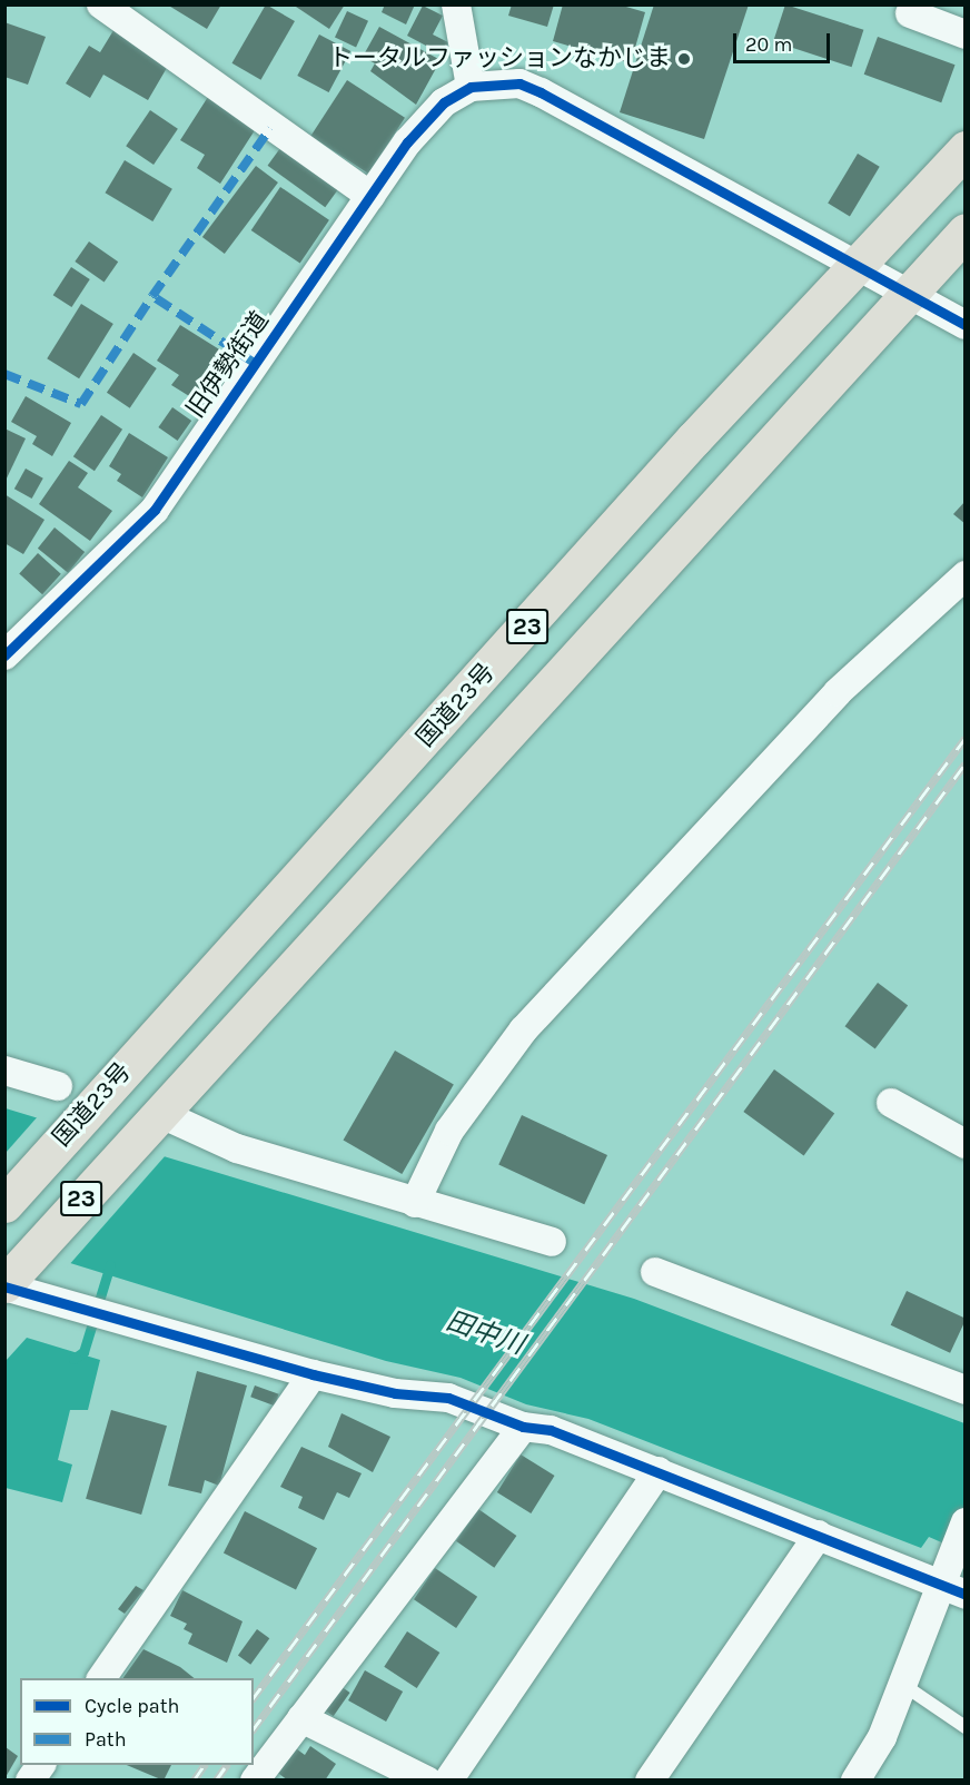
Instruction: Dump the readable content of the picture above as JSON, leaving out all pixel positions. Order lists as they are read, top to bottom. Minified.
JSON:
{"streets":{"highway":["23","国道23号"],"street":["旧伊勢街道"]},"water":["田中川"],"places":["トータルファッションなかじま"],"legend":["Cycle path","Path"],"scale_bar":"20 m"}
